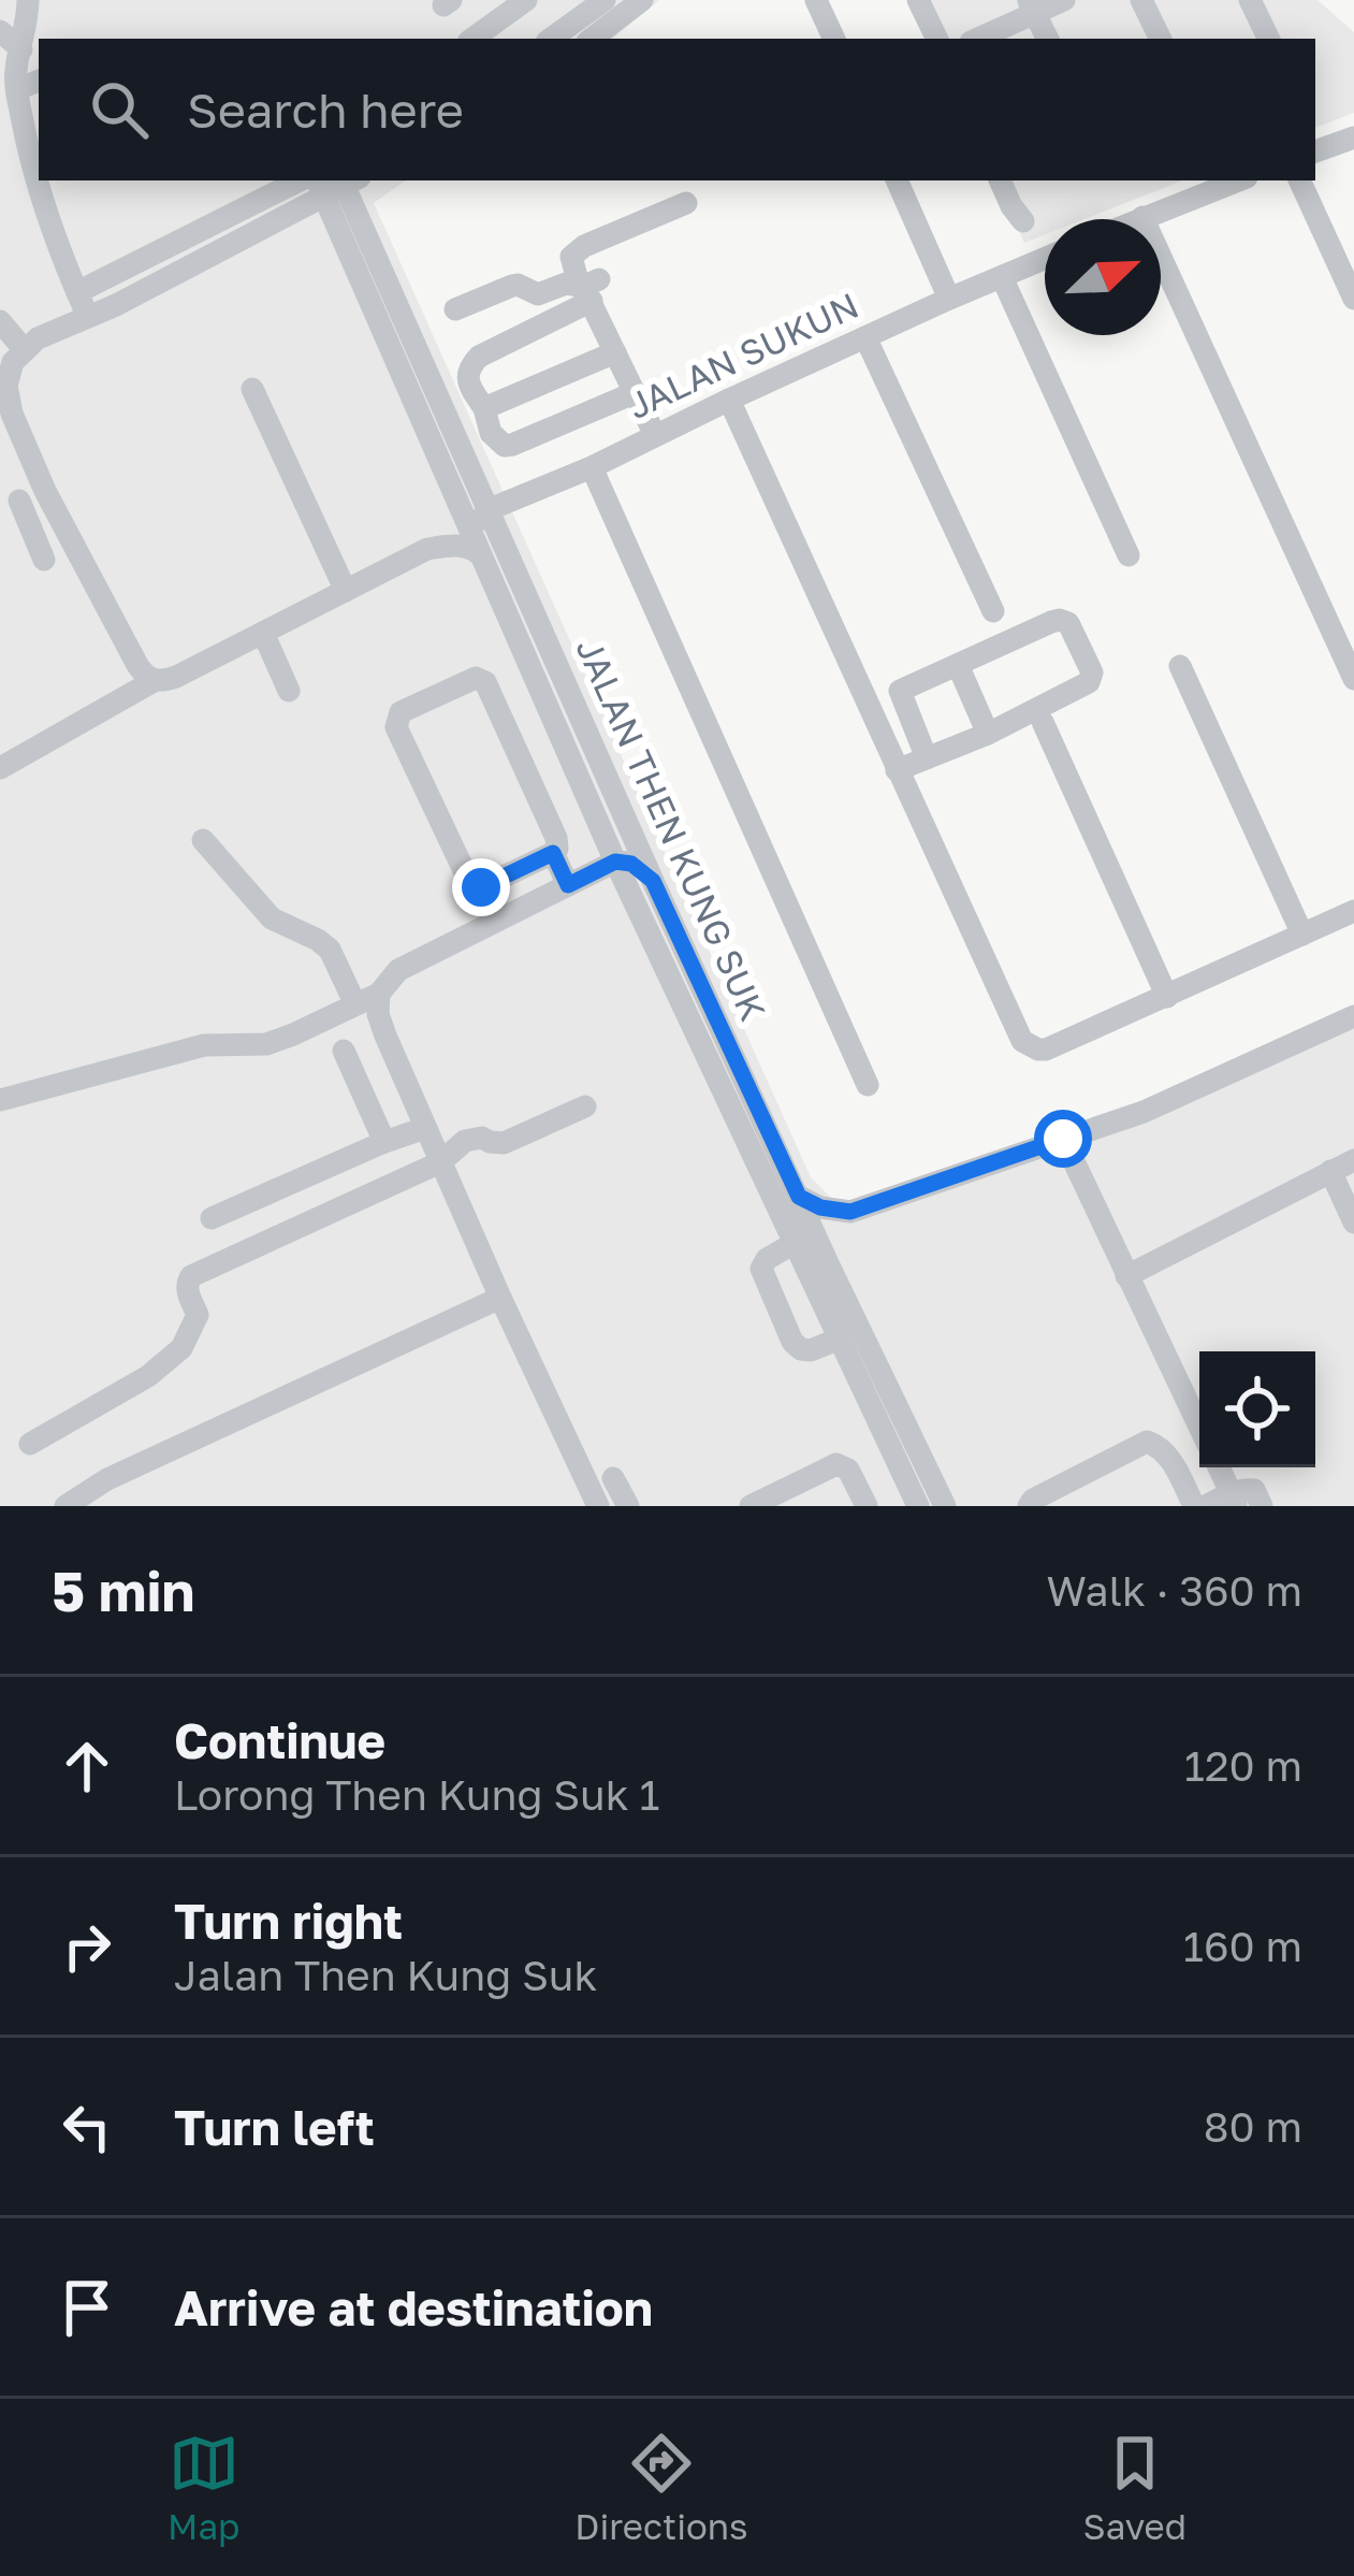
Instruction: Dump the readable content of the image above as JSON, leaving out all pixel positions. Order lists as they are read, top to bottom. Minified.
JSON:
{"streets":{"street":["JALAN SUKUN","JALAN THEN KUNG SUK"]},"crossings":[["JALAN SUKUN","JALAN THEN KUNG SUK"]],"north":"top right","page":{"search":"Search here","heading":["5 min","Walk · 360 m"],"list":[["Continue","Lorong Then Kung Suk 1","120 m"],["Turn right","Jalan Then Kung Suk","160 m"],["Turn left","80 m"],"Arrive at destination"],"nav":["Map","Directions","Saved"]}}
